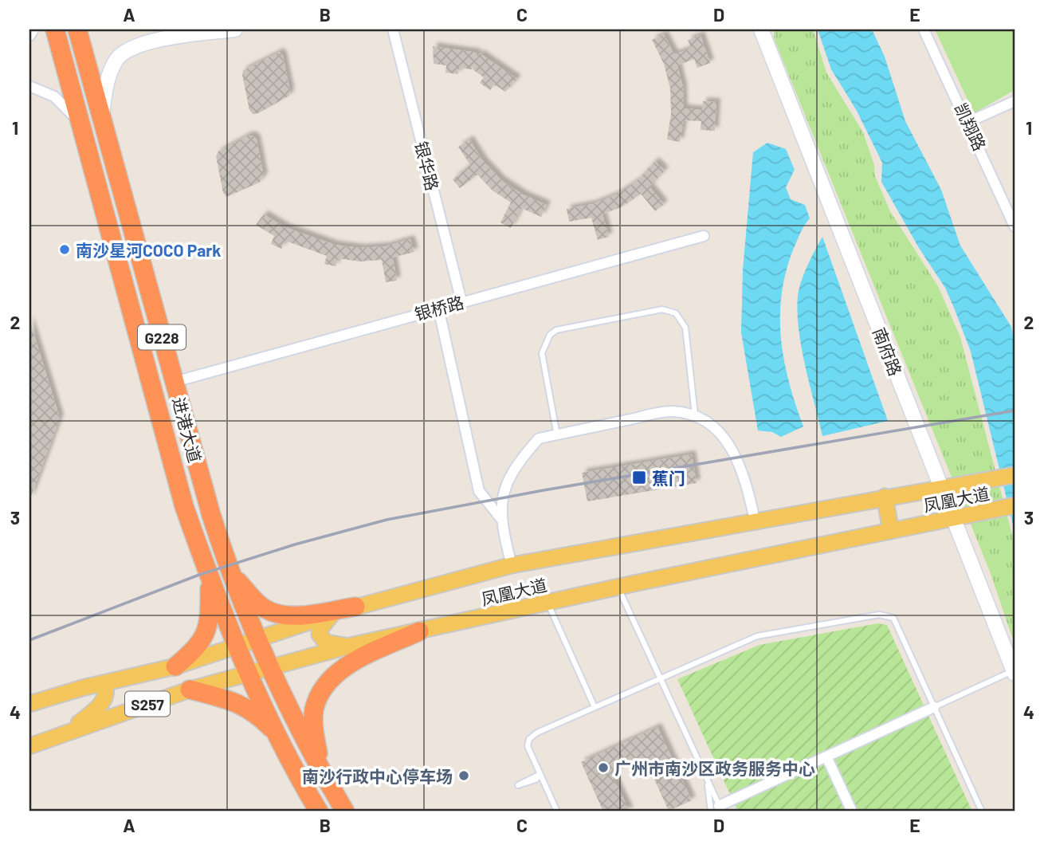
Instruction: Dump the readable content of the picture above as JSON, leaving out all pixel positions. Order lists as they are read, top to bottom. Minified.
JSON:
{"streets":{"highway":["G228","进港大道"],"main road":["凤凰大道","S257"],"street":["凯翔路","银华路","银桥路","南府路"]},"crossings":[["银华路","银桥路"],["银桥路","进港大道"],["南府路","凤凰大道"],["进港大道","凤凰大道"]],"places":{"other":["南沙星河COCO Park","广州市南沙区政务服务中心","南沙行政中心停车场"],"transit":["蕉门"]},"grid":{"columns":["A","B","C","D","E"],"rows":["1","2","3","4"]}}
